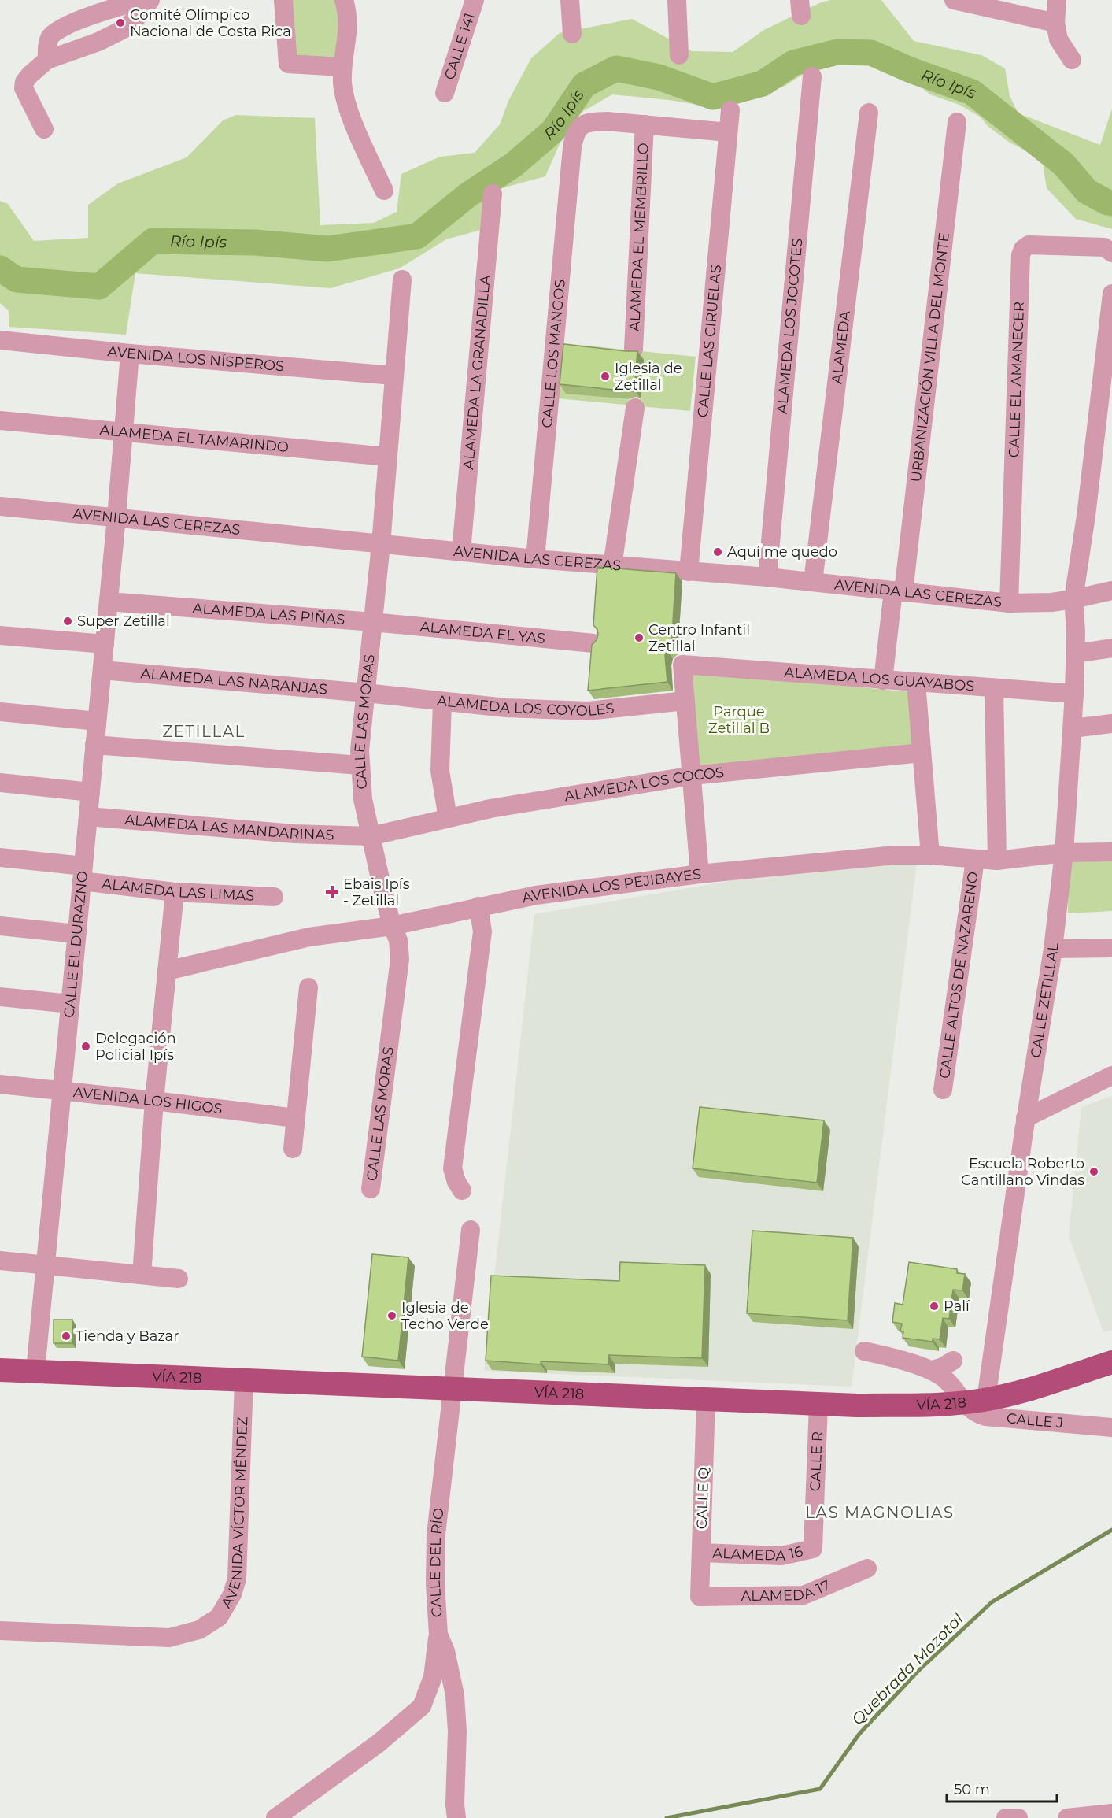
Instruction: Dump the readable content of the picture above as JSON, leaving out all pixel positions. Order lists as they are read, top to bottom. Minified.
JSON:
{"streets":{"main road":["VÍA 218"],"street":["CALLE 141","ALAMEDA EL MEMBRILLO","ALAMEDA LOS JOCOTES","CALLE LAS CIRUELAS","ALAMEDA","CALLE LOS MANGOS","URBANIZACIÓN VILLA DEL MONTE","AVENIDA LOS NÍSPEROS","ALAMEDA LA GRANADILLA","CALLE EL AMANECER","ALAMEDA EL TAMARINDO","AVENIDA LAS CEREZAS","ALAMEDA LAS PIÑAS","ALAMEDA EL YAS","ALAMEDA LOS GUAYABOS","ALAMEDA LAS NARANJAS","ALAMEDA LOS COYOLES","CALLE LAS MORAS","ALAMEDA LOS COCOS","ALAMEDA LAS MANDARINAS","AVENIDA LOS PEJIBAYES","ALAMEDA LAS LIMAS","CALLE EL DURAZNO","CALLE ALTOS DE NAZARENO","CALLE ZETILLAL","AVENIDA LOS HIGOS","CALLE J","CALLE R","CALLE Q","AVENIDA VÍCTOR MÉNDEZ","ALAMEDA 16","CALLE DEL RÍO","ALAMEDA 17"]},"crossings":[["ALAMEDA EL MEMBRILLO","CALLE LOS MANGOS"],["ALAMEDA LOS JOCOTES","AVENIDA LAS CEREZAS"],["CALLE LAS CIRUELAS","CALLE LOS MANGOS"],["CALLE LAS CIRUELAS","AVENIDA LAS CEREZAS"],["ALAMEDA","AVENIDA LAS CEREZAS"],["CALLE LOS MANGOS","AVENIDA LAS CEREZAS"],["URBANIZACIÓN VILLA DEL MONTE","AVENIDA LAS CEREZAS"],["URBANIZACIÓN VILLA DEL MONTE","ALAMEDA LOS GUAYABOS"],["AVENIDA LOS NÍSPEROS","CALLE LAS MORAS"],["AVENIDA LOS NÍSPEROS","CALLE EL DURAZNO"],["ALAMEDA LA GRANADILLA","AVENIDA LAS CEREZAS"],["CALLE EL AMANECER","AVENIDA LAS CEREZAS"],["ALAMEDA EL TAMARINDO","CALLE LAS MORAS"],["ALAMEDA EL TAMARINDO","CALLE EL DURAZNO"],["AVENIDA LAS CEREZAS","CALLE LAS MORAS"],["AVENIDA LAS CEREZAS","CALLE EL DURAZNO"],["AVENIDA LAS CEREZAS","CALLE ZETILLAL"],["ALAMEDA LAS PIÑAS","ALAMEDA EL YAS"],["ALAMEDA LAS PIÑAS","CALLE LAS MORAS"],["ALAMEDA LAS PIÑAS","CALLE EL DURAZNO"],["ALAMEDA EL YAS","CALLE LAS MORAS"],["ALAMEDA LOS GUAYABOS","ALAMEDA LOS COYOLES"],["ALAMEDA LOS GUAYABOS","CALLE ZETILLAL"],["ALAMEDA LAS NARANJAS","ALAMEDA LOS COYOLES"],["ALAMEDA LAS NARANJAS","CALLE LAS MORAS"],["ALAMEDA LAS NARANJAS","CALLE EL DURAZNO"],["ALAMEDA LOS COYOLES","CALLE LAS MORAS"],["CALLE LAS MORAS","ALAMEDA LOS COCOS"],["CALLE LAS MORAS","ALAMEDA LAS MANDARINAS"],["CALLE LAS MORAS","AVENIDA LOS PEJIBAYES"],["ALAMEDA LOS COCOS","ALAMEDA LAS MANDARINAS"],["ALAMEDA LAS MANDARINAS","CALLE EL DURAZNO"],["AVENIDA LOS PEJIBAYES","CALLE ALTOS DE NAZARENO"],["AVENIDA LOS PEJIBAYES","CALLE ZETILLAL"],["ALAMEDA LAS LIMAS","CALLE EL DURAZNO"],["CALLE EL DURAZNO","AVENIDA LOS HIGOS"],["CALLE EL DURAZNO","VÍA 218"],["CALLE ZETILLAL","VÍA 218"],["CALLE ZETILLAL","CALLE J"],["VÍA 218","CALLE J"],["VÍA 218","CALLE R"],["VÍA 218","CALLE Q"],["VÍA 218","AVENIDA VÍCTOR MÉNDEZ"],["VÍA 218","CALLE DEL RÍO"],["CALLE R","ALAMEDA 16"],["CALLE Q","ALAMEDA 16"],["CALLE Q","ALAMEDA 17"]],"districts":["ZETILLAL","LAS MAGNOLIAS"],"water":["Río Ipís","Quebrada Mozotal"],"parks":["Parque Zetillal B"],"places":{"other":["Comité Olímpico Nacional de Costa Rica","Iglesia de Zetillal","Aquí me quedo","Super Zetillal","Centro Infantil Zetillal","Delegación Policial Ipís","Escuela Roberto Cantillano Vindas","Palí","Iglesia de Techo Verde","Tienda y Bazar"],"health":["Ebais Ipís - Zetillal"]},"scale_bar":"50 m"}
